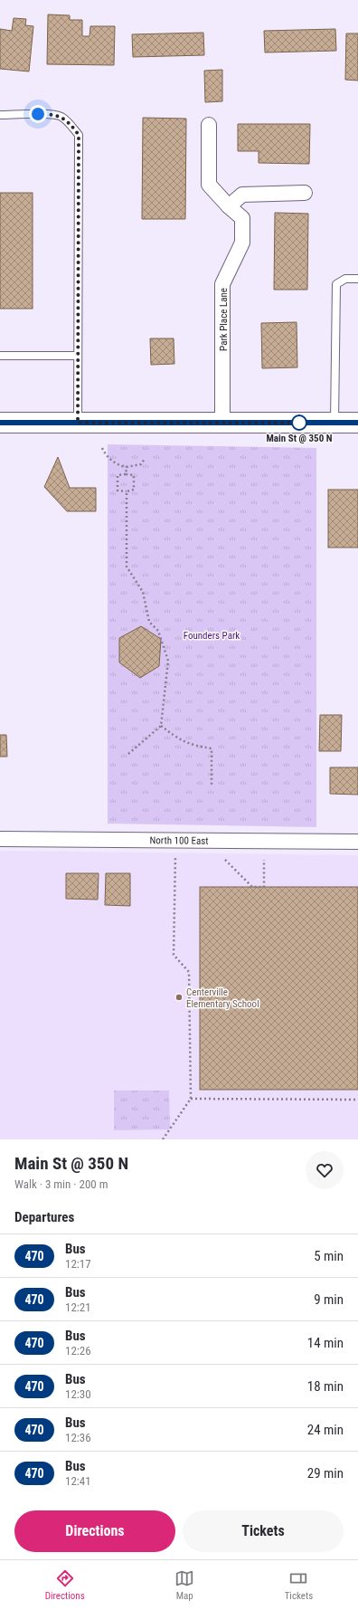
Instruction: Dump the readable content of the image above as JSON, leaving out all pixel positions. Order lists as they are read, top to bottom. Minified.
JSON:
{"streets":{"street":["Park Place Lane","North 100 East"]},"parks":["Founders Park"],"places":["Main St @ 350 N","Centerville Elementary School"],"lines":["bus line 470"],"page":{"heading":[["Main St @ 350 N","Walk · 3 min · 200 m"],"Departures"],"list":[{"mark":"470","name":"Bus","note":"12:17","value":"5 min"},{"mark":"470","name":"Bus","note":"12:21","value":"9 min"},{"mark":"470","name":"Bus","note":"12:26","value":"14 min"},{"mark":"470","name":"Bus","note":"12:30","value":"18 min"},{"mark":"470","name":"Bus","note":"12:36","value":"24 min"},{"mark":"470","name":"Bus","note":"12:41","value":"29 min"}],"buttons":["Directions","Tickets"],"tabs":["Directions","Map","Tickets"]}}
